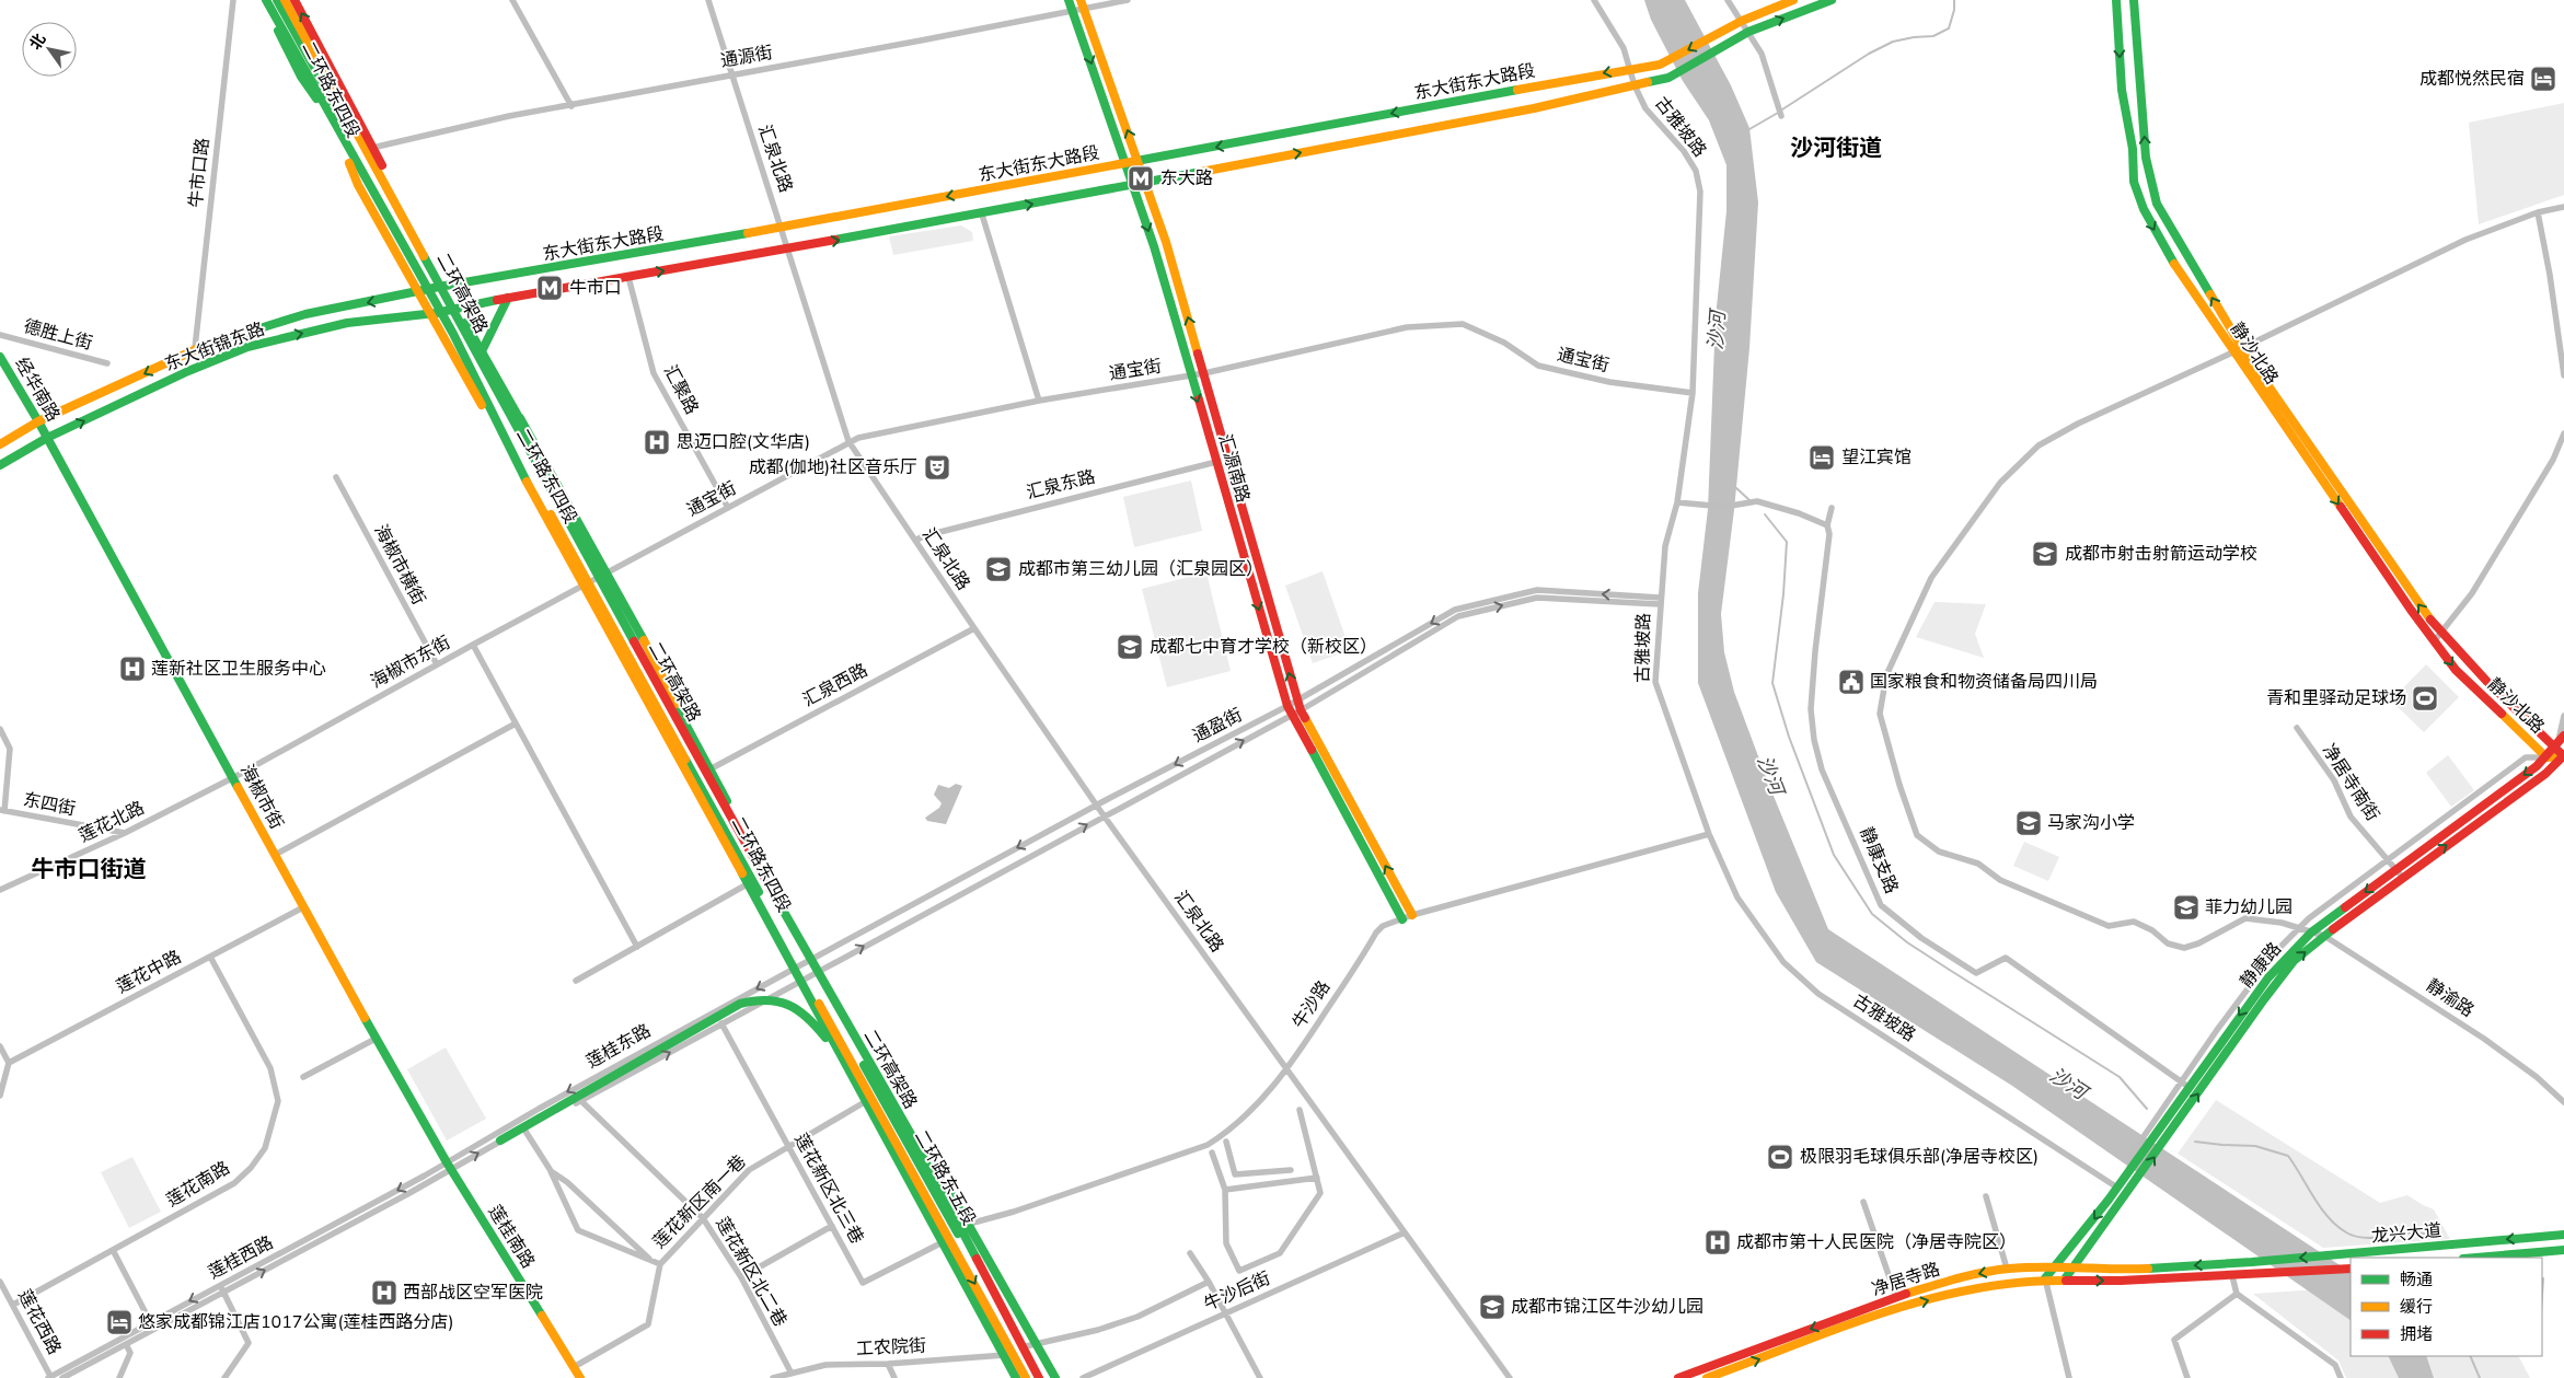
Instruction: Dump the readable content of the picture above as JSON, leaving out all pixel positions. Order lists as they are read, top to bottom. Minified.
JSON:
{"streets":{"main road":["东大街东大路段","二环路东四段","二环高架路","东大街锦东路","静沙北路","经华南路","汇源南路","海椒市街","静康路","二环路东五段","龙兴大道","莲桂南路","净居寺路"],"street":["通源街","古雅坡路","汇泉北路","牛市口路","德胜上街","通宝街","汇聚路","汇泉东路","海椒市横街","海椒市东街","汇泉西路","通盈街","净居寺南街","东四街","莲花北路","静康支路","莲花中路","静渝路","牛沙路","莲桂东路","莲花南路","莲花新区北三巷","莲花新区南一巷","莲桂西路","莲花新区北二巷","牛沙后街","莲花西路","工农院街"]},"crossings":[["通源街","汇泉北路"],["通源街","汇源南路"],["东大街东大路段","二环路东四段"],["东大街东大路段","古雅坡路"],["东大街东大路段","汇泉北路"],["东大街东大路段","东大街锦东路"],["东大街东大路段","汇聚路"],["东大街东大路段","汇源南路"],["二环路东四段","二环高架路"],["二环路东四段","东大街锦东路"],["二环路东四段","通宝街"],["二环路东四段","海椒市东街"],["二环路东四段","汇泉西路"],["二环路东四段","通盈街"],["二环路东四段","莲桂东路"],["二环路东四段","二环路东五段"],["古雅坡路","通宝街"],["古雅坡路","通盈街"],["古雅坡路","静康路"],["古雅坡路","牛沙路"],["汇泉北路","通宝街"],["汇泉北路","汇泉东路"],["汇泉北路","汇泉西路"],["汇泉北路","通盈街"],["汇泉北路","牛沙路"],["汇泉北路","牛沙后街"],["牛市口路","东大街锦东路"],["二环高架路","汇泉西路"],["东大街锦东路","经华南路"],["东大街锦东路","海椒市街"],["静沙北路","静康路"],["静沙北路","静渝路"],["通宝街","汇聚路"],["通宝街","汇源南路"],["通宝街","海椒市东街"],["经华南路","海椒市街"],["汇源南路","汇泉东路"],["汇源南路","通盈街"],["汇源南路","牛沙路"],["海椒市横街","海椒市东街"],["海椒市东街","海椒市街"],["海椒市东街","莲花北路"],["通盈街","莲桂东路"],["通盈街","二环路东五段"],["净居寺南街","静康路"],["海椒市街","莲花北路"],["海椒市街","莲花中路"],["海椒市街","莲桂东路"],["海椒市街","莲桂南路"],["海椒市街","莲桂西路"],["东四街","莲花北路"],["静康支路","静康路"],["静康路","静渝路"],["静康路","净居寺路"],["莲花中路","莲花南路"],["牛沙路","二环路东五段"],["莲桂东路","二环路东五段"],["莲桂东路","莲花新区北三巷"],["莲桂东路","莲桂南路"],["莲桂东路","莲桂西路"],["莲桂东路","莲花新区北二巷"],["二环路东五段","莲花新区北三巷"],["二环路东五段","莲花新区南一巷"],["二环路东五段","工农院街"],["莲花南路","莲花西路"],["莲花新区北三巷","莲花新区南一巷"],["莲花新区南一巷","莲桂南路"],["莲花新区南一巷","莲花新区北二巷"],["龙兴大道","净居寺路"],["莲桂南路","莲桂西路"],["莲桂西路","莲花西路"],["莲花新区北二巷","工农院街"]],"districts":["沙河街道","牛市口街道"],"water":["沙河"],"places":{"hotel":["成都悦然民宿","望江宾馆","悠家成都锦江店1017公寓(莲桂西路分店)"],"metro station":["东大路","牛市口"],"hospital":["思迈口腔(文华店)","莲新社区卫生服务中心","成都市第十人民医院（净居寺院区）","西部战区空军医院"],"theatre":["成都(伽地)社区音乐厅"],"school or university":["成都市射击射箭运动学校","成都市第三幼儿园（汇泉园区）","成都七中育才学校（新校区）","马家沟小学","菲力幼儿园","成都市锦江区牛沙幼儿园"],"public building":["国家粮食和物资储备局四川局"],"sports":["青和里驿动足球场","极限羽毛球俱乐部(净居寺校区)"]},"legend":["畅通","缓行","拥堵"],"north":"top left"}
